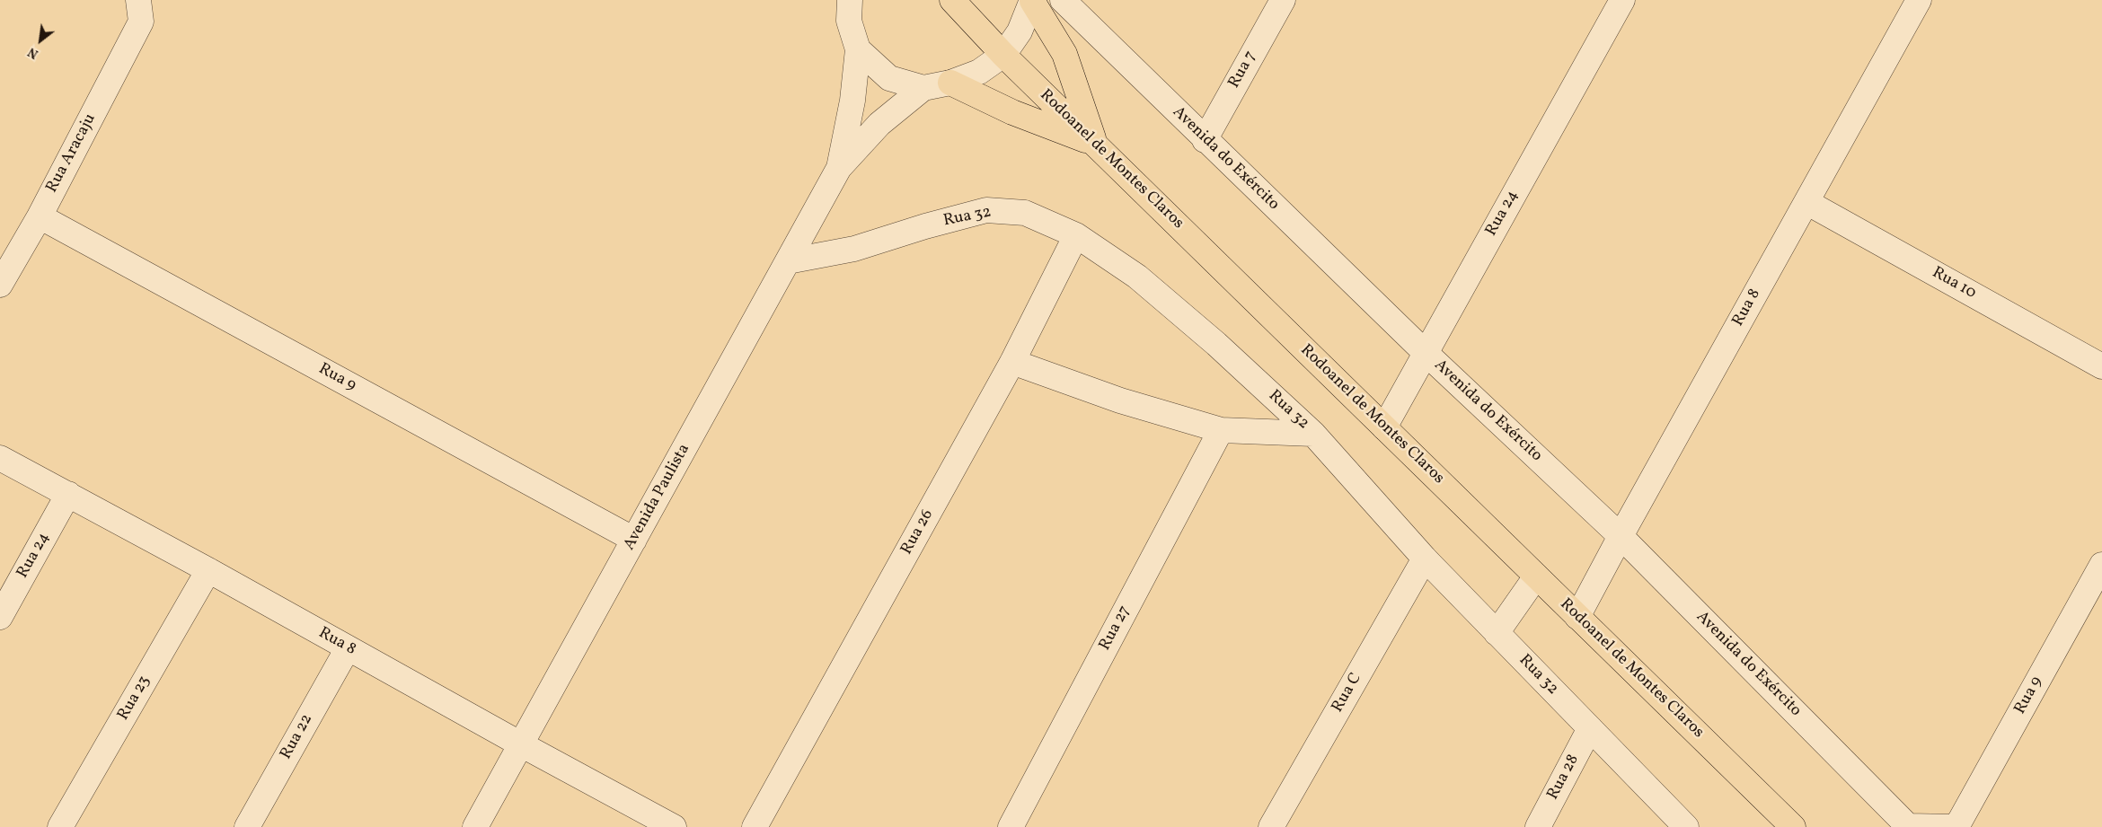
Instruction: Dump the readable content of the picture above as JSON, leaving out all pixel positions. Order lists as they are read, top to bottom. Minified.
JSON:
{"streets":{"main road":["Rodoanel de Montes Claros"],"street":["Rua 7","Rua Aracaju","Avenida do Exército","Rua 24","Rua 32","Rua 10","Rua 8","Rua 9","Avenida Paulista","Rua 26","Rua 27","Rua C","Rua 23","Rua 22","Rua 28"]},"crossings":[["Rua 7","Avenida do Exército"],["Rua Aracaju","Rua 9"],["Avenida do Exército","Rua 24"],["Avenida do Exército","Rua 8"],["Avenida do Exército","Rua 9"],["Rodoanel de Montes Claros","Rua 24"],["Rodoanel de Montes Claros","Rua 8"],["Rua 24","Rua 8"],["Rua 32","Avenida Paulista"],["Rua 32","Rua 26"],["Rua 32","Rua C"],["Rua 32","Rua 28"],["Rua 10","Rua 8"],["Rua 8","Avenida Paulista"],["Rua 8","Rua 23"],["Rua 8","Rua 22"],["Rua 9","Avenida Paulista"]],"north":"bottom left"}
